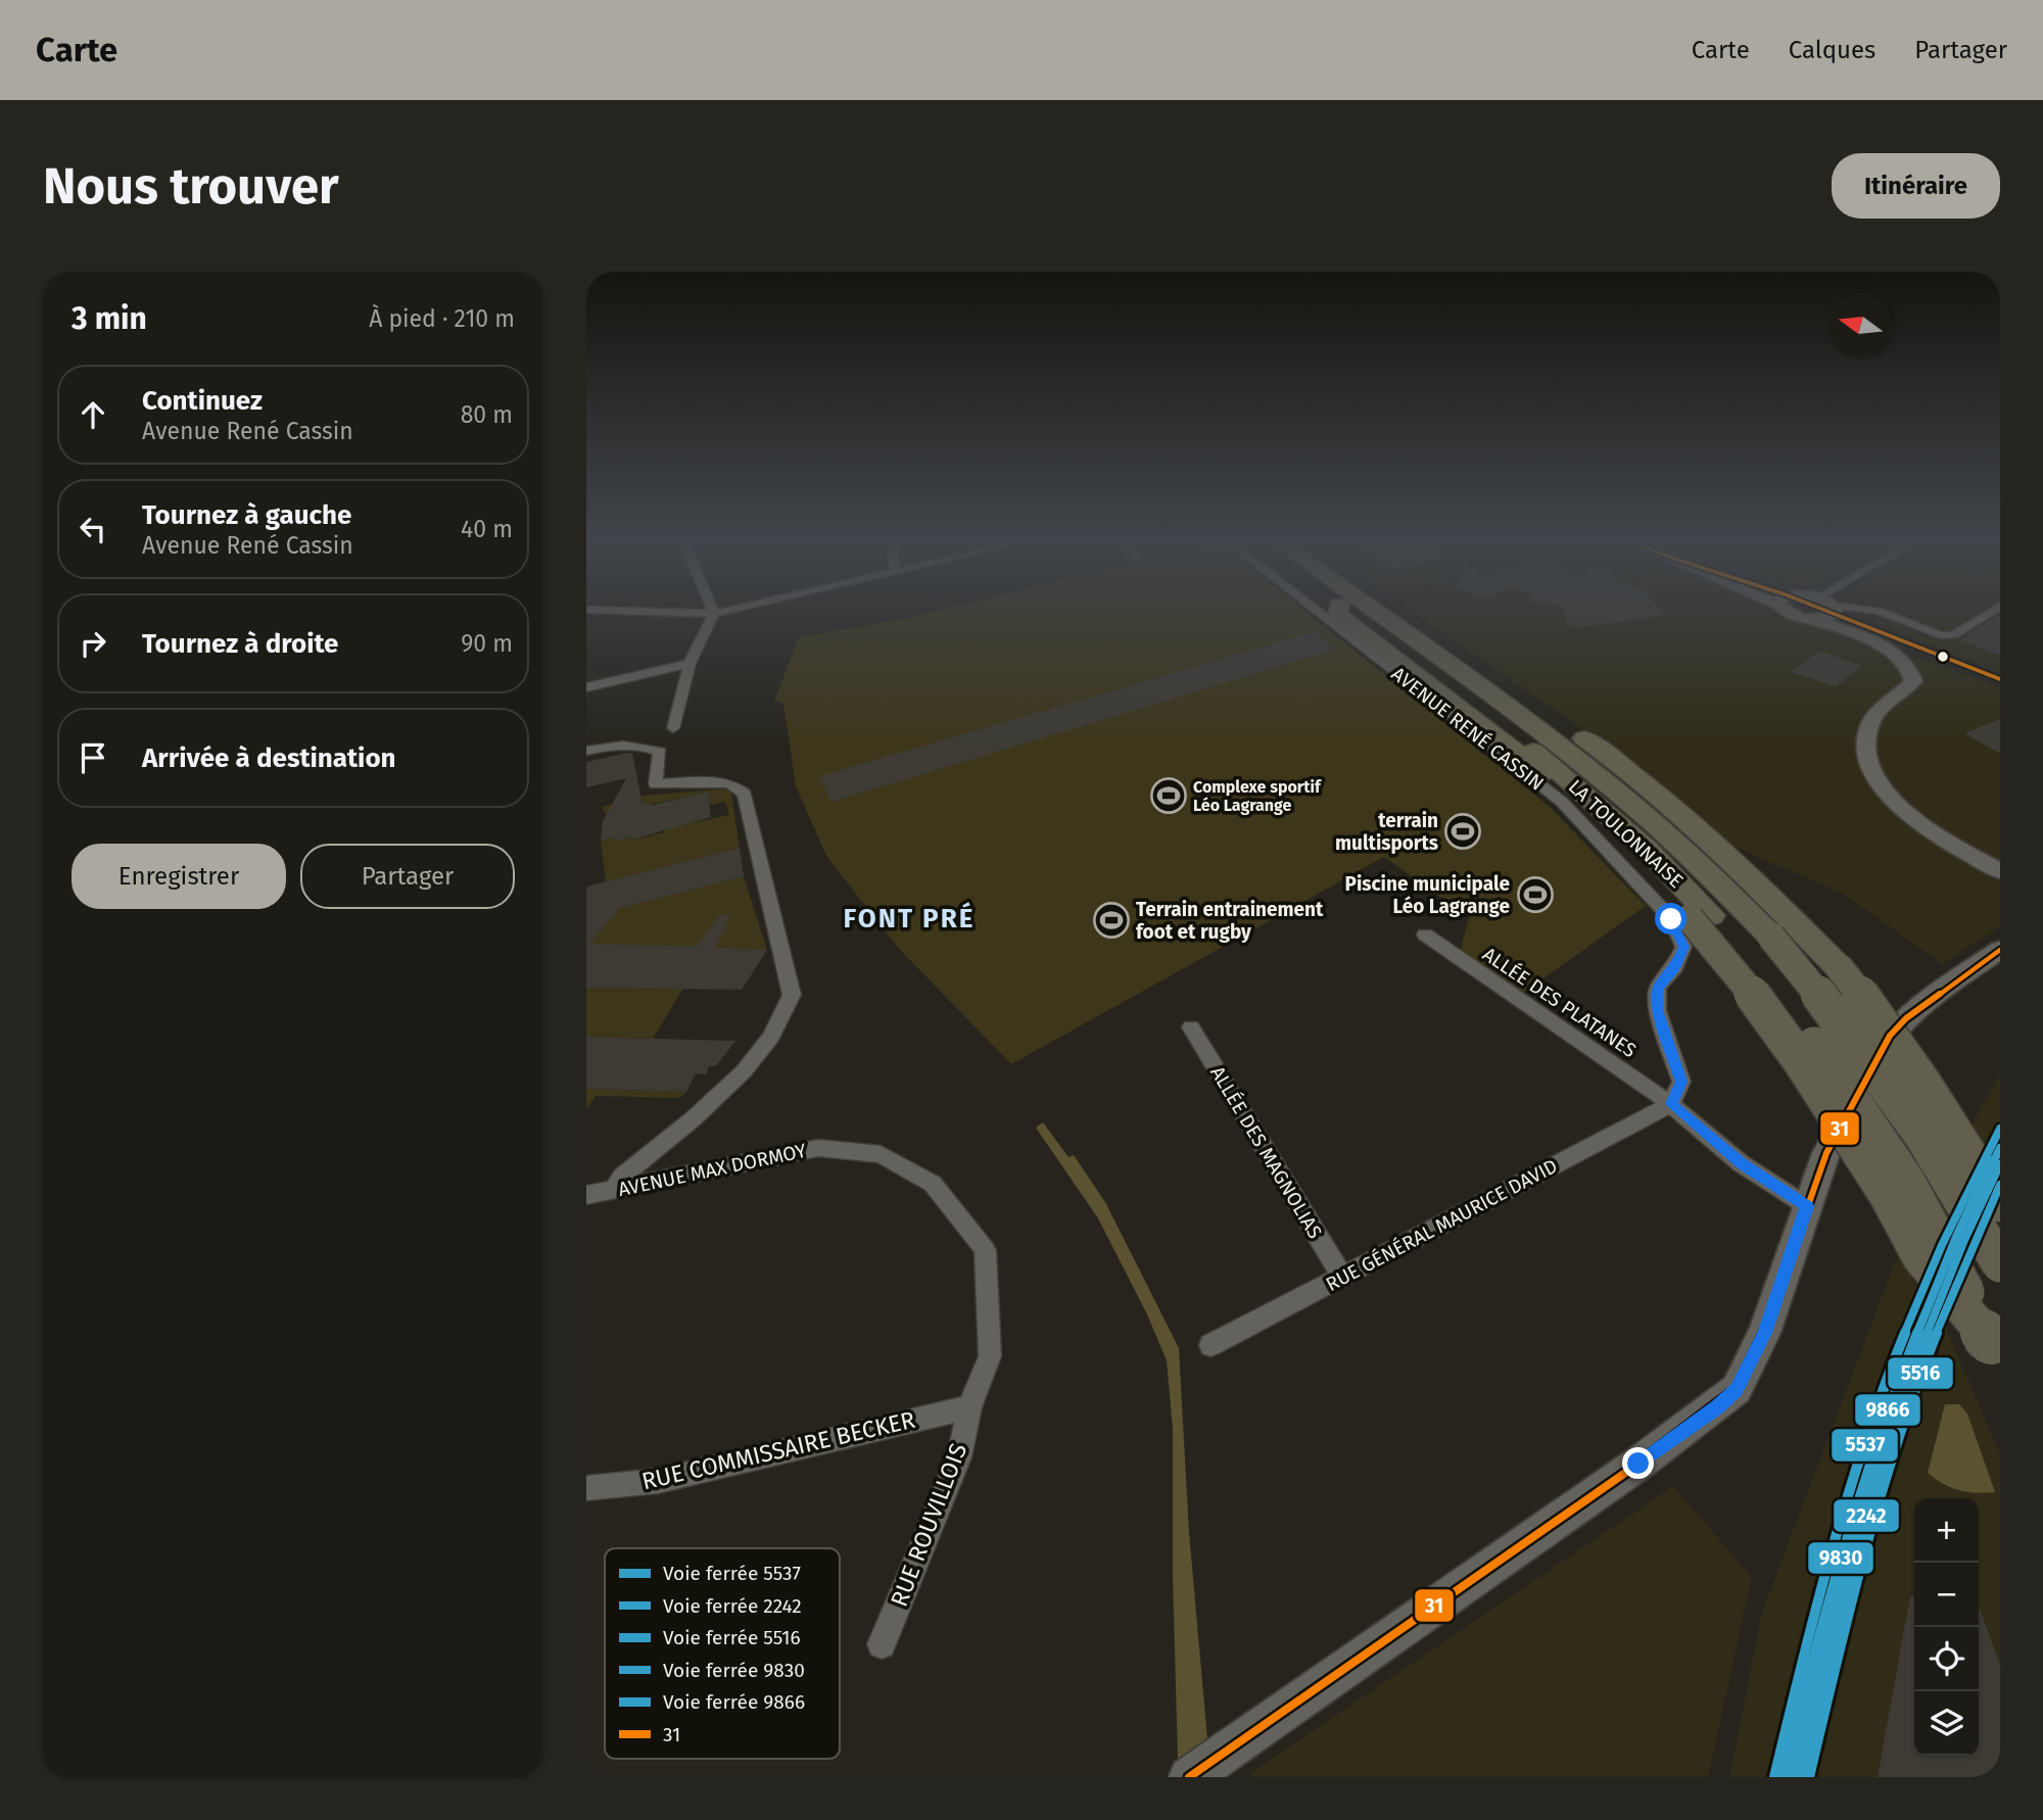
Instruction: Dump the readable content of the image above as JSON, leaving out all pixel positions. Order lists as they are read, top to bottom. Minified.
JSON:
{"streets":{"highway":["LA TOULONNAISE"],"street":["AVENUE RENÉ CASSIN","ALLÉE DES PLATANES","ALLÉE DES MAGNOLIAS","AVENUE MAX DORMOY","RUE GÉNÉRAL MAURICE DAVID","RUE COMMISSAIRE BECKER","RUE ROUVILLOIS"]},"crossings":[["AVENUE RENÉ CASSIN","ALLÉE DES PLATANES"],["AVENUE RENÉ CASSIN","RUE GÉNÉRAL MAURICE DAVID"],["ALLÉE DES PLATANES","RUE GÉNÉRAL MAURICE DAVID"],["ALLÉE DES MAGNOLIAS","RUE GÉNÉRAL MAURICE DAVID"],["AVENUE MAX DORMOY","RUE ROUVILLOIS"],["RUE COMMISSAIRE BECKER","RUE ROUVILLOIS"]],"districts":["FONT PRÉ"],"places":{"sports":["Complexe sportif Léo Lagrange","terrain multisports","Piscine municipale Léo Lagrange","Terrain entrainement foot et rugby"]},"lines":["transit line 31","rail line 5537","rail line 9830","rail line 9866","rail line 2242","rail line 5516"],"legend":["Voie ferrée 5537","Voie ferrée 2242","Voie ferrée 5516","Voie ferrée 9830","Voie ferrée 9866","31"],"north":"left","page":{"header":"Carte","nav":["Carte","Calques","Partager"],"buttons":["Itinéraire",["Enregistrer","Partager"]],"title":"Nous trouver","heading":["3 min","À pied · 210 m"],"list":[["Continuez","Avenue René Cassin","80 m"],["Tournez à gauche","Avenue René Cassin","40 m"],["Tournez à droite","90 m"],"Arrivée à destination"],"map_buttons":["+","−"]}}
